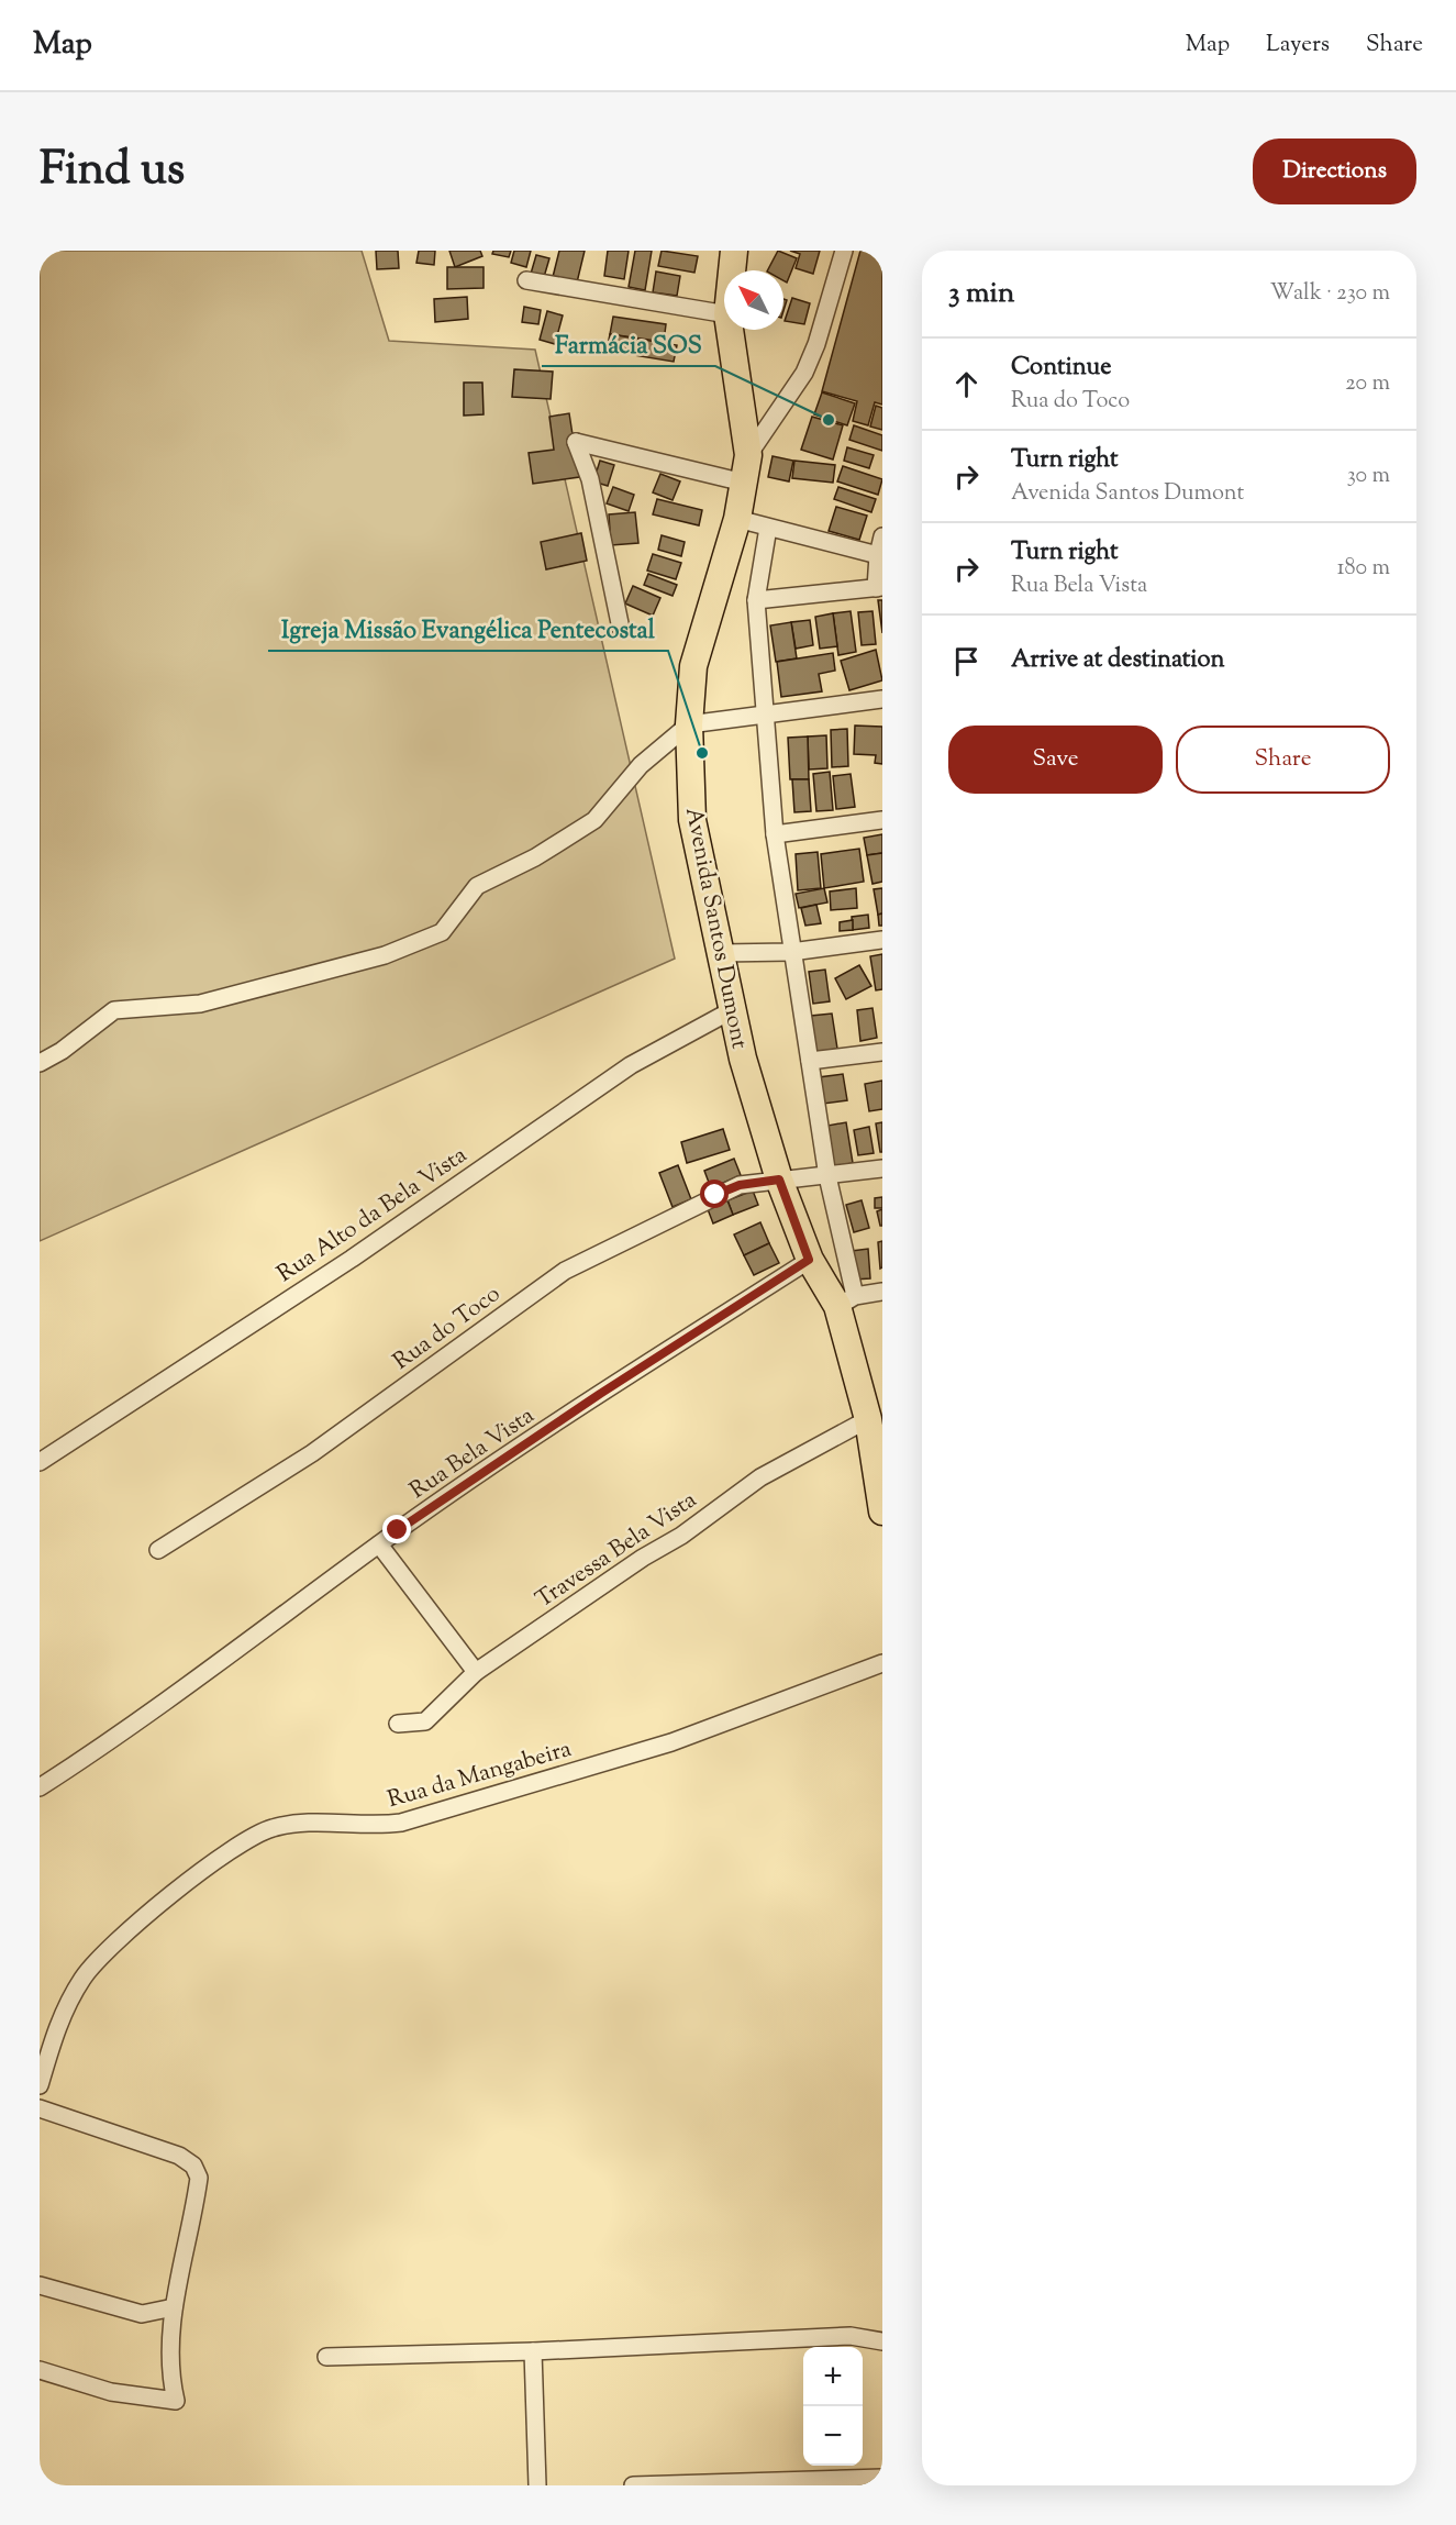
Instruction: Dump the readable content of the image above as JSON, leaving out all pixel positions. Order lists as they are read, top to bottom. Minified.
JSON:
{"streets":{"main road":["Avenida Santos Dumont"],"street":["Rua Alto da Bela Vista","Rua do Toco","Rua Bela Vista","Travessa Bela Vista","Rua da Mangabeira"]},"crossings":[["Avenida Santos Dumont","Rua Alto da Bela Vista"],["Avenida Santos Dumont","Rua do Toco"],["Avenida Santos Dumont","Rua Bela Vista"],["Avenida Santos Dumont","Travessa Bela Vista"]],"places":["Farmácia SOS","Igreja Missão Evangélica Pentecostal"],"north":"top left","page":{"header":"Map","nav":["Map","Layers","Share"],"title":"Find us","buttons":["Directions",["Save","Share"]],"heading":["3 min","Walk · 230 m"],"list":[["Continue","Rua do Toco","20 m"],["Turn right","Avenida Santos Dumont","30 m"],["Turn right","Rua Bela Vista","180 m"],"Arrive at destination"],"map_buttons":["+","−"]}}
